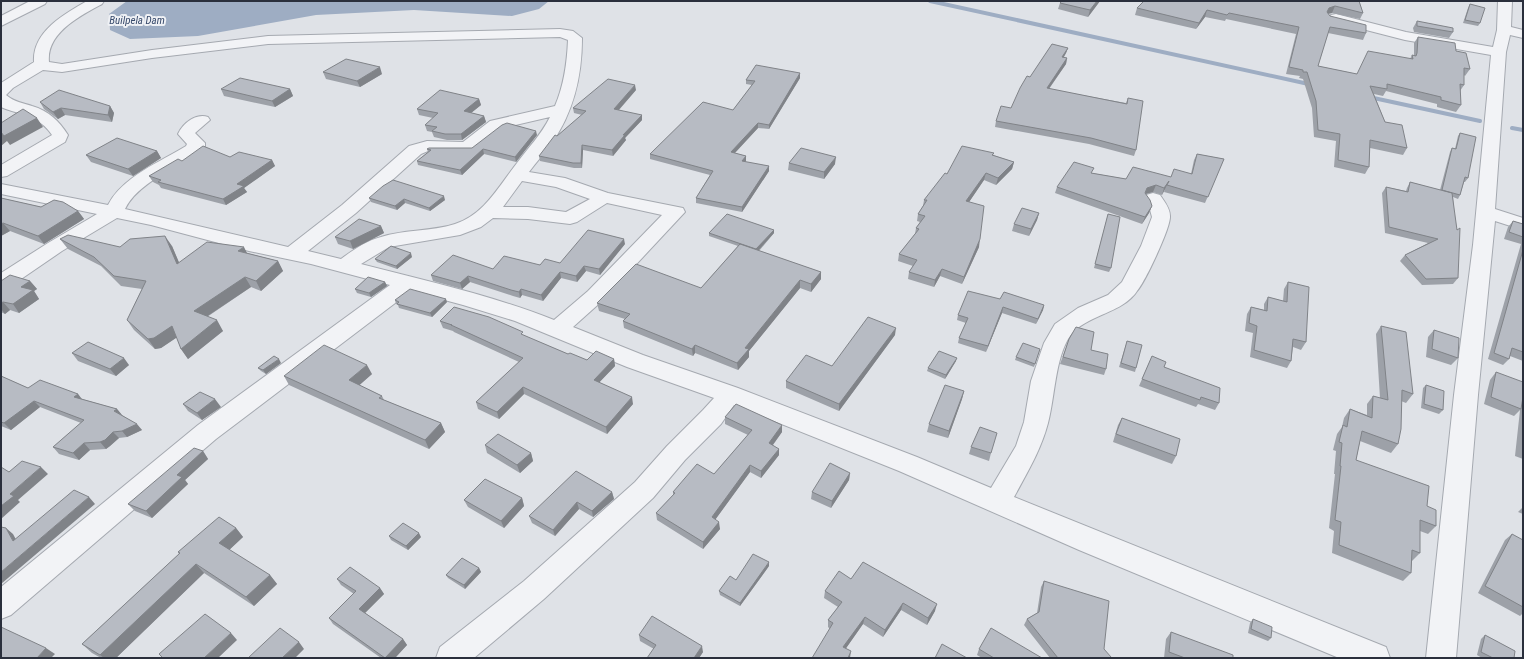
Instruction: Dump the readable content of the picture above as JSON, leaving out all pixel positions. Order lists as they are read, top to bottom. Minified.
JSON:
{"water":["Builpela Dam"]}
